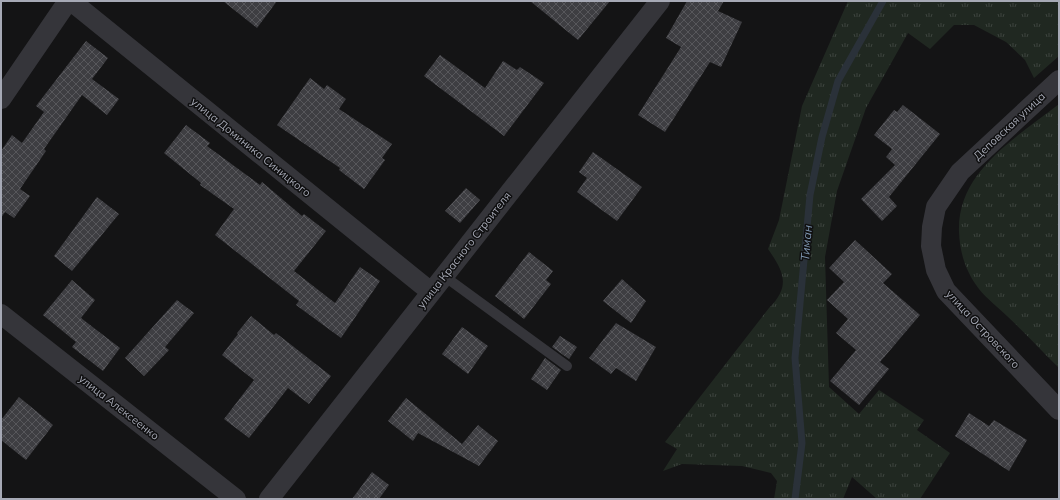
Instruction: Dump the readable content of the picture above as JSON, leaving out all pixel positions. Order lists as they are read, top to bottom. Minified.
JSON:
{"streets":{"street":["Деповская улица","улица Доминика Синицкого","улица Красного Строителя","улица Островского","улица Алексеенко"]},"crossings":[["Деповская улица","улица Островского"],["улица Доминика Синицкого","улица Красного Строителя"]],"water":["Тиман"]}
